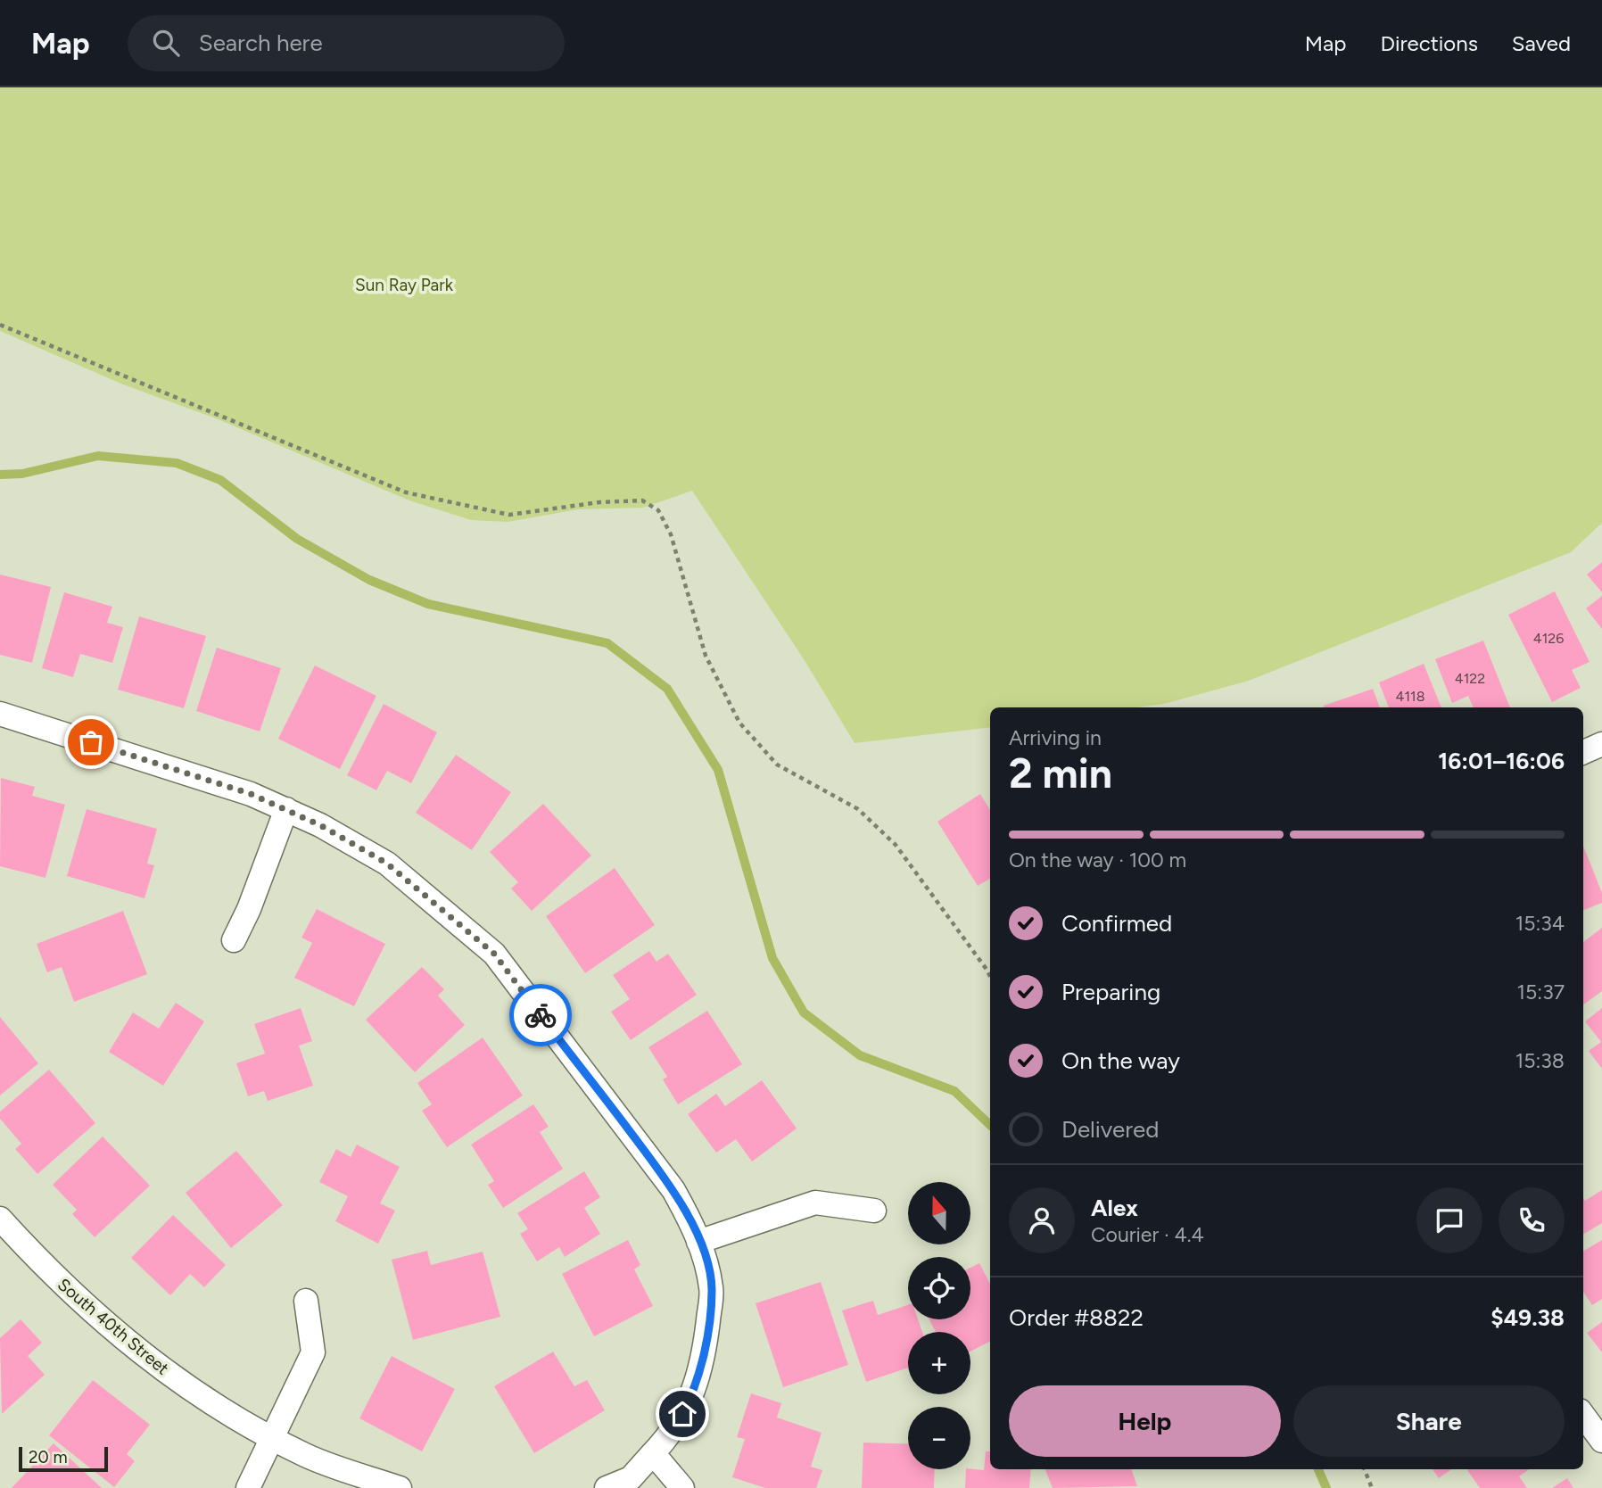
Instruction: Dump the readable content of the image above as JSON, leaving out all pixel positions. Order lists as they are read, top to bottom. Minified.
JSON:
{"streets":{"street":["South 40th Street"]},"parks":["Sun Ray Park"],"house_numbers":["4126","4122","4118"],"scale_bar":"20 m","north":"top","page":{"header":"Map","search":"Search here","nav":["Map","Directions","Saved"],"heading":["2 min","Arriving in","16:01–16:06"],"panel":["Alex","Courier · 4.4","Order #8822","$49.38"],"bar":"On the way · 100 m","list":[["Confirmed","15:34"],["Preparing","15:37"],["On the way","15:38"],"Delivered"],"map_buttons":["+","−"],"buttons":["Help","Share"],"scale":"20 m"}}
